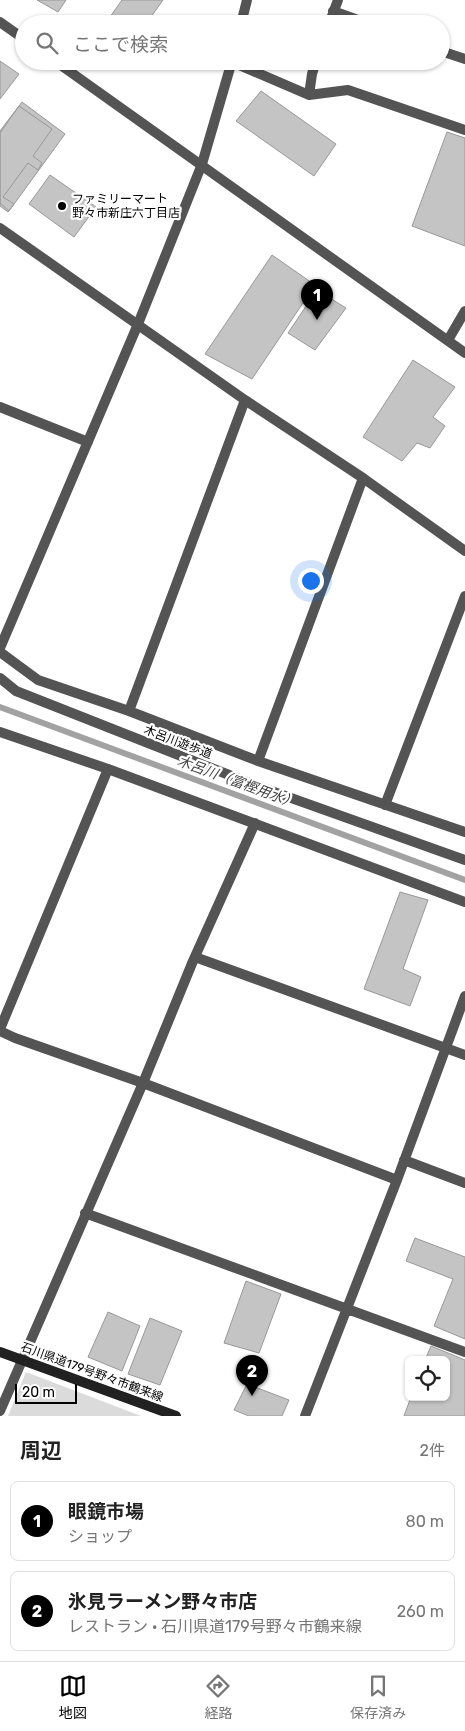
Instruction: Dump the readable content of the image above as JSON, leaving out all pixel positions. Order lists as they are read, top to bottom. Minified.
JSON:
{"streets":{"main road":["石川県道179号野々市鶴来線"],"street":["木呂川遊歩道"]},"water":["木呂川（富樫用水）"],"places":["ファミリーマート 野々市新庄六丁目店"],"scale_bar":"20 m","page":{"search":"ここで検索","pins":["1","2"],"scale":"20 m","heading":["周辺","2件"],"list":[{"mark":"1","name":"眼鏡市場","note":"ショップ","value":"80 m"},{"mark":"2","name":"氷見ラーメン野々市店","note":"レストラン · 石川県道179号野々市鶴来線","value":"260 m"}],"nav":["地図","経路","保存済み"]}}
